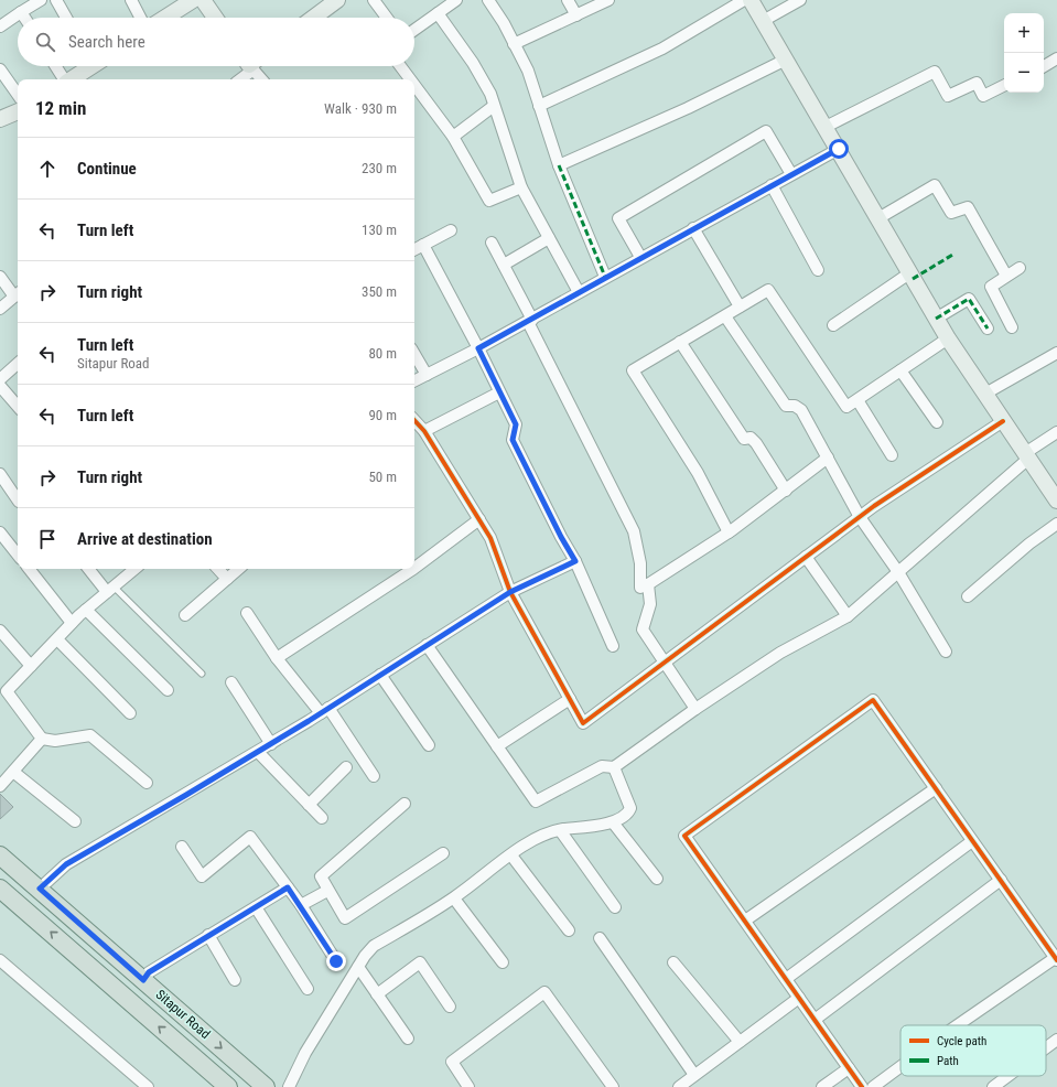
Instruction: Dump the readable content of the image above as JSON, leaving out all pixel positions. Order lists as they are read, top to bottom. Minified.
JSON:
{"streets":{"main road":["Sitapur Road"]},"legend":["Cycle path","Path"],"page":{"map_buttons":["+","−"],"search":"Search here","heading":["12 min","Walk · 930 m"],"list":[["Continue","230 m"],["Turn left","130 m"],["Turn right","350 m"],["Turn left","Sitapur Road","80 m"],["Turn left","90 m"],["Turn right","50 m"],"Arrive at destination"]}}
